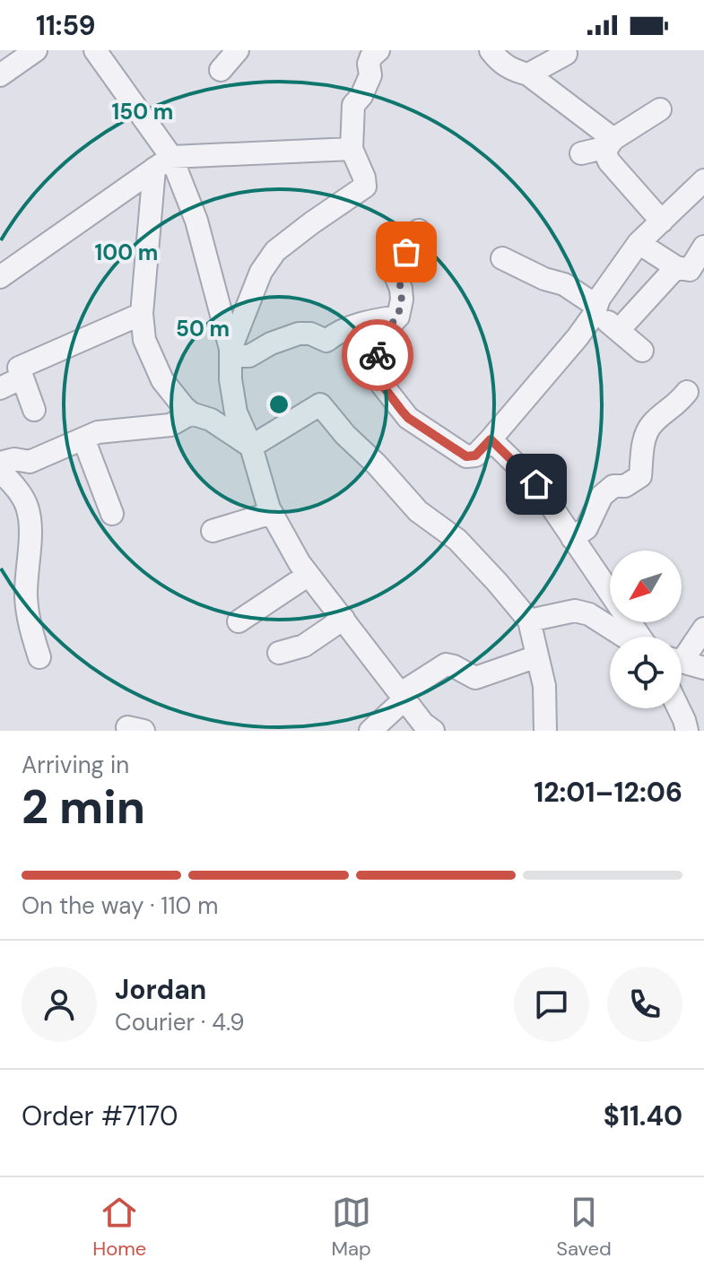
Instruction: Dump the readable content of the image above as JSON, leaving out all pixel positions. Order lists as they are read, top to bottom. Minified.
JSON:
{"north":"bottom left","page":{"status":"11:59","heading":["2 min","Arriving in","12:01–12:06"],"panel":["Jordan","Courier · 4.9","Order #7170","$11.40"],"bar":"On the way · 110 m","tabs":["Home","Map","Saved"]},"rings":["150 m","100 m","50 m"]}
